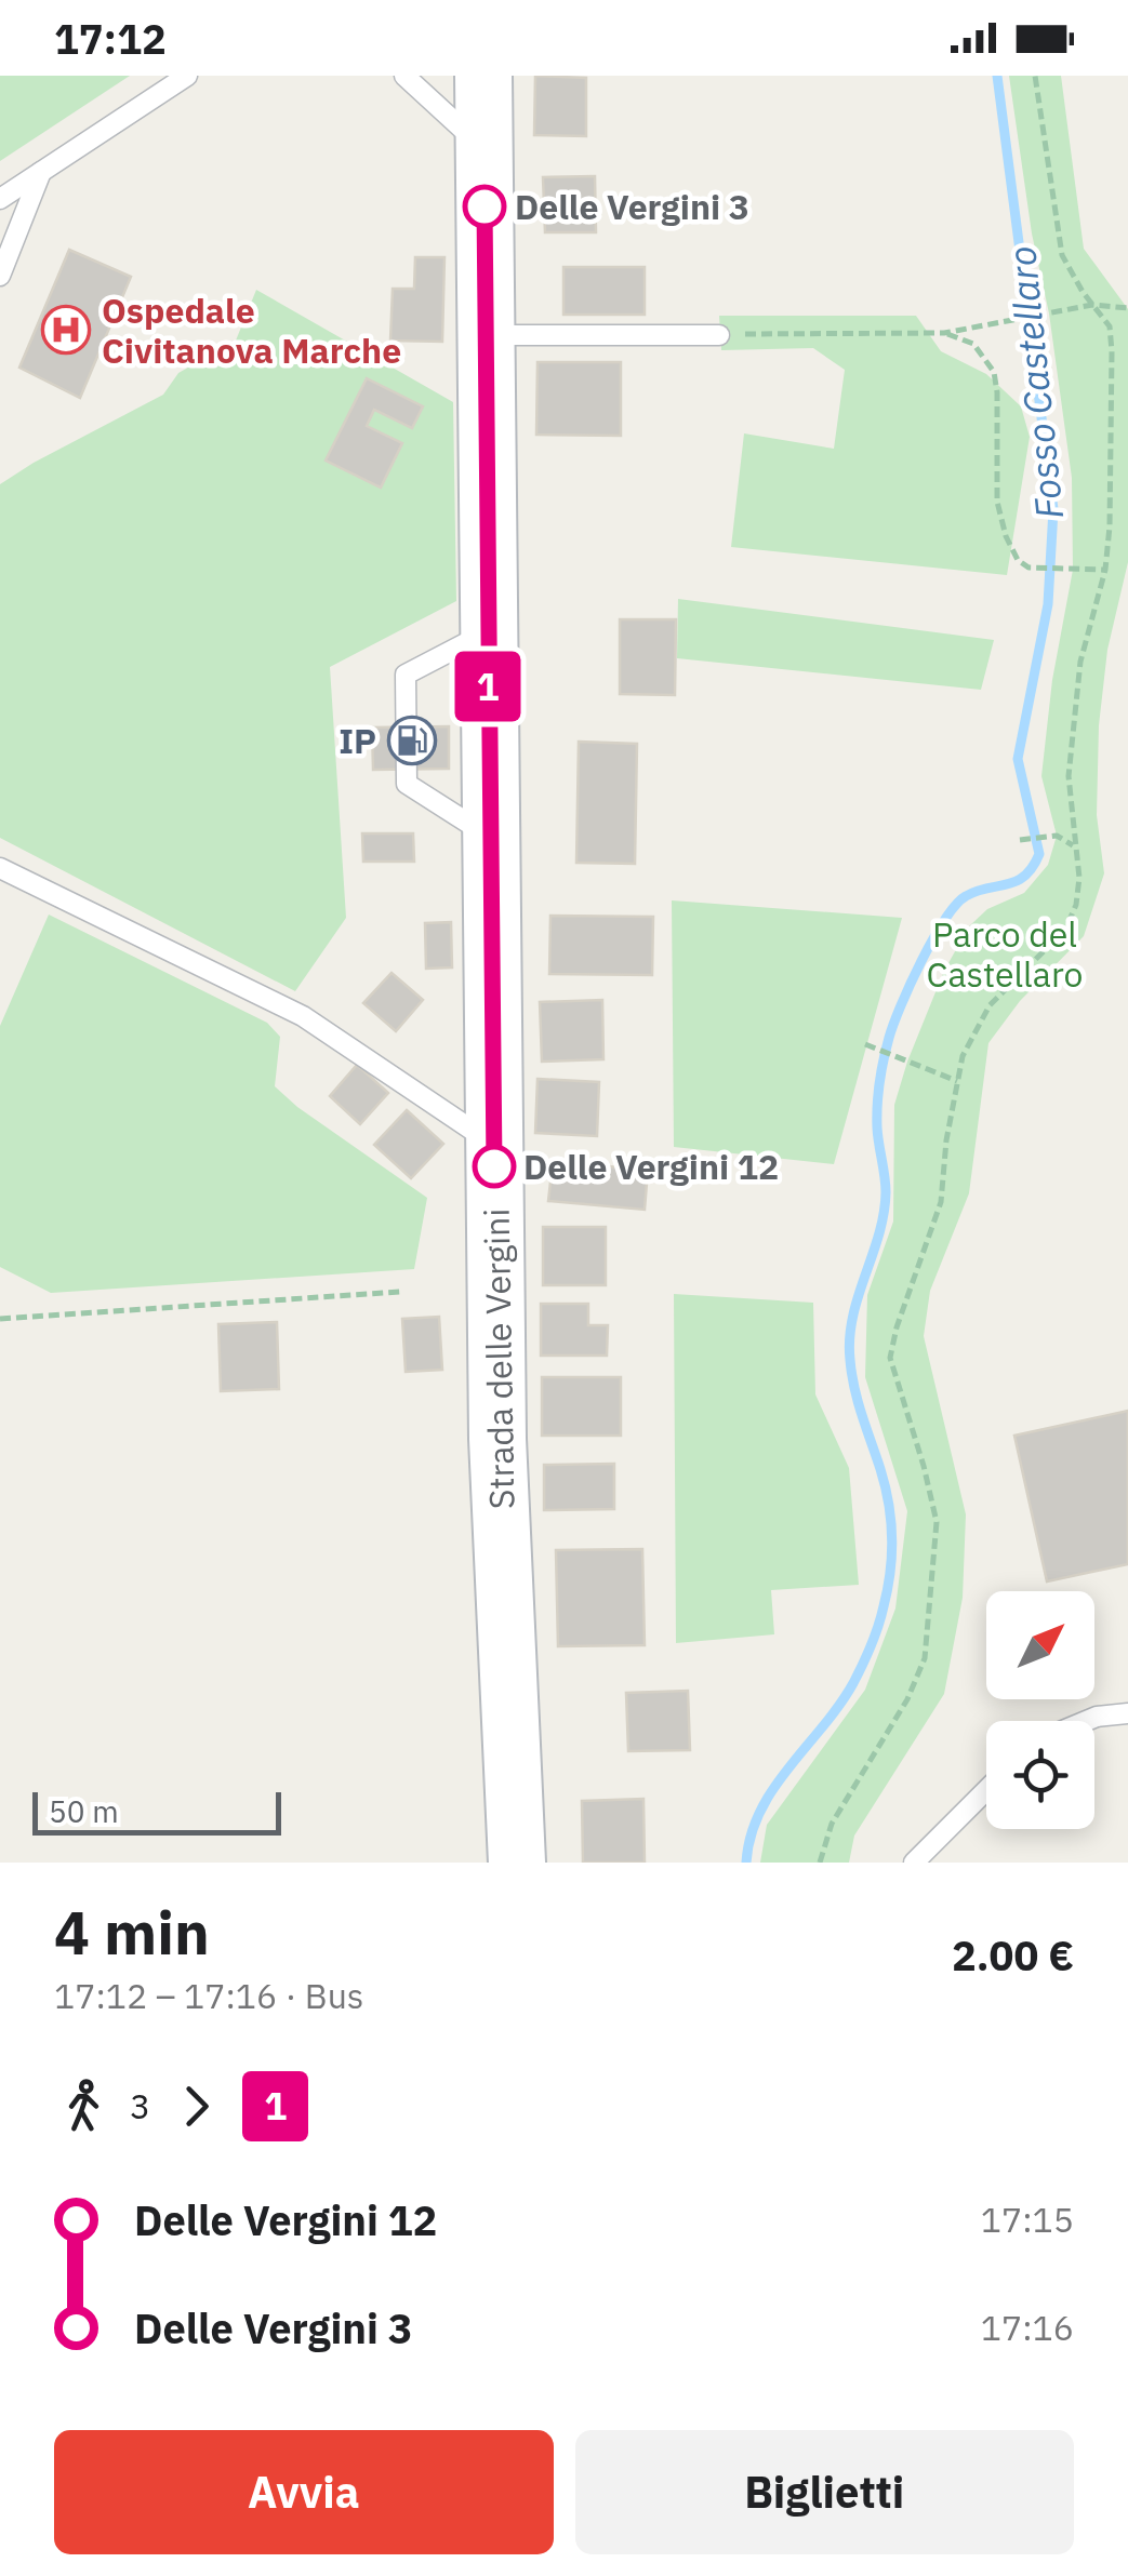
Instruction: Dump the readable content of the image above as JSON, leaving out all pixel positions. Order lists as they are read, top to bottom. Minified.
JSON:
{"streets":{"main road":["Strada delle Vergini"]},"water":["Fosso Castellaro"],"parks":["Parco del Castellaro"],"places":{"other":["Delle Vergini 3","Delle Vergini 12"],"hospital":["Ospedale Civitanova Marche"],"fuel station":["IP"]},"lines":["bus line 1"],"scale_bar":"50 m","north":"top right","page":{"status":"17:12","on_map":"1","scale":"50 m","heading":["4 min","17:12 – 17:16 · Bus","2.00 €"],"legs":["3","1"],"list":[{"name":"Delle Vergini 12","value":"17:15"},{"name":"Delle Vergini 3","value":"17:16"}],"buttons":["Avvia","Biglietti"]}}
